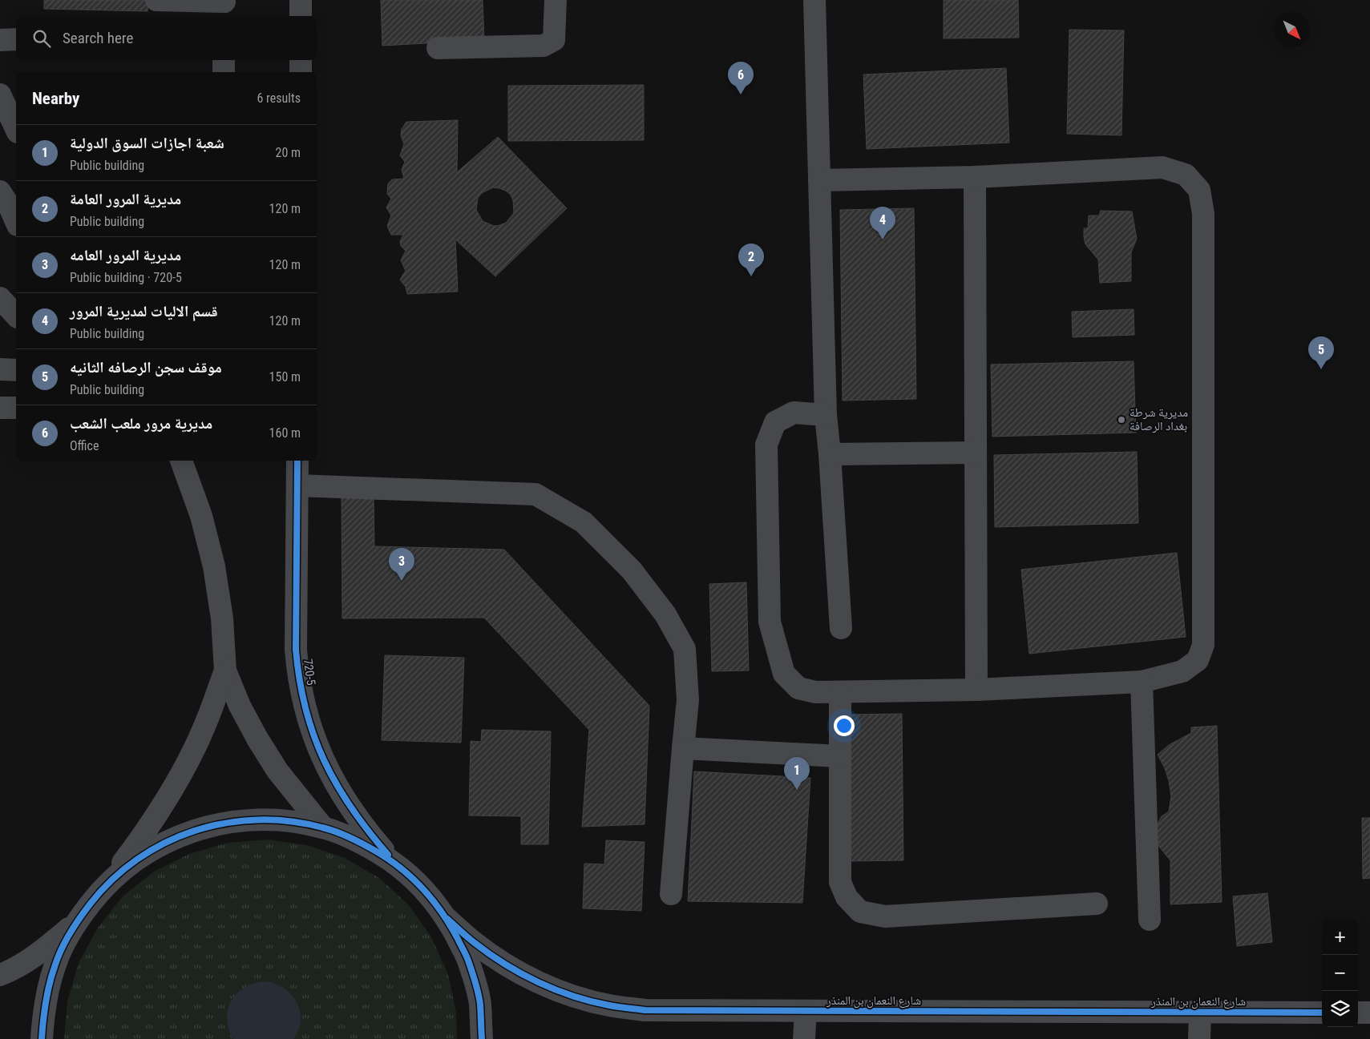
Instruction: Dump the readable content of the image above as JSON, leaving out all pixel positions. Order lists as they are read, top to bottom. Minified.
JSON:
{"streets":{"street":["720-5","شارع النعمان بن المنذر"]},"places":["مديرية شرطة بغداد الرصافة"],"north":"bottom right","page":{"search":"Search here","pins":["6","4","2","5","3","1"],"heading":["Nearby","6 results"],"list":[{"mark":"1","name":"شعبة اجازات السوق الدولية","note":"Public building","value":"20 m"},{"mark":"2","name":"مديرية المرور العامة","note":"Public building","value":"120 m"},{"mark":"3","name":"مديرية المرور العامه","note":"Public building · 720-5","value":"120 m"},{"mark":"4","name":"قسم الاليات لمديرية المرور","note":"Public building","value":"120 m"},{"mark":"5","name":"موقف سجن الرصافه الثانيه","note":"Public building","value":"150 m"},{"mark":"6","name":"مديرية مرور ملعب الشعب","note":"Office","value":"160 m"}],"map_buttons":["+","−"]}}
